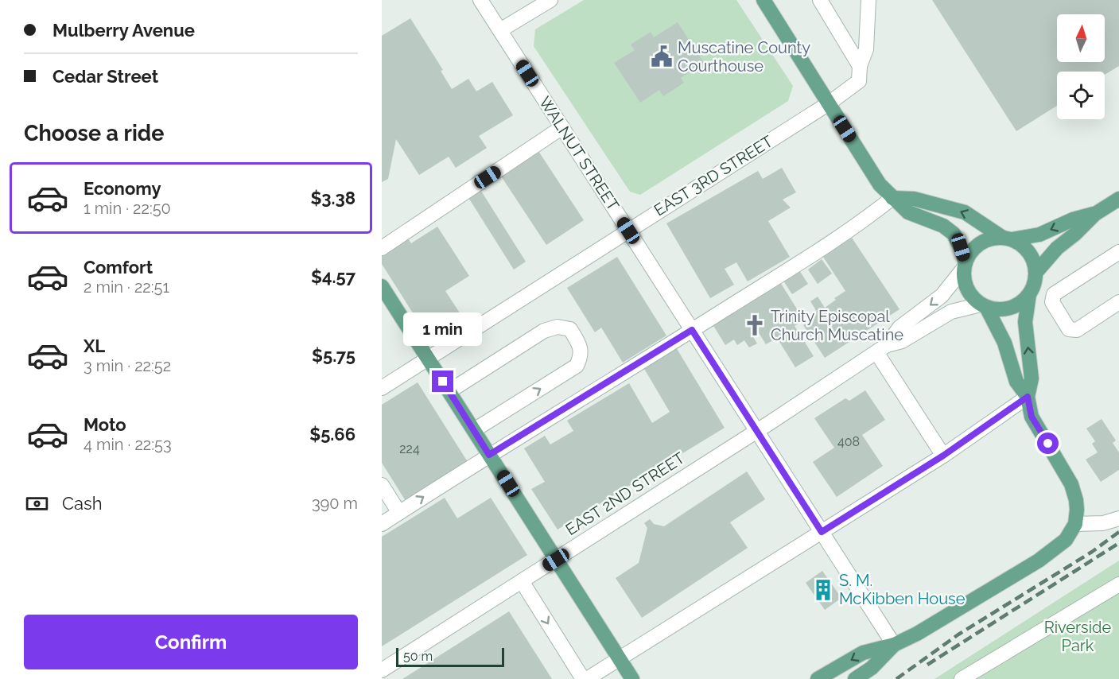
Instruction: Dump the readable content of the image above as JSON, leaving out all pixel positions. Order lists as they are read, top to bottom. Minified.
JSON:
{"streets":{"street":["WALNUT STREET","EAST 3RD STREET","EAST 2ND STREET"]},"crossings":[["WALNUT STREET","EAST 3RD STREET"],["WALNUT STREET","EAST 2ND STREET"]],"parks":["Riverside Park"],"places":{"public building":["Muscatine County Courthouse"],"church":["Trinity Episcopal Church Muscatine"],"building":["S. M. McKibben House"]},"house_numbers":["408","224"],"scale_bar":"50 m","north":"top","page":{"banner":["Mulberry Avenue","Cedar Street"],"heading":"Choose a ride","list":[{"name":"Economy","note":"1 min · 22:50","value":"$3.38"},{"name":"Comfort","note":"2 min · 22:51","value":"$4.57"},{"name":"XL","note":"3 min · 22:52","value":"$5.75"},{"name":"Moto","note":"4 min · 22:53","value":"$5.66"}],"bubble":"1 min","pay":["Cash","390 m"],"buttons":"Confirm","scale":"50 m"}}
